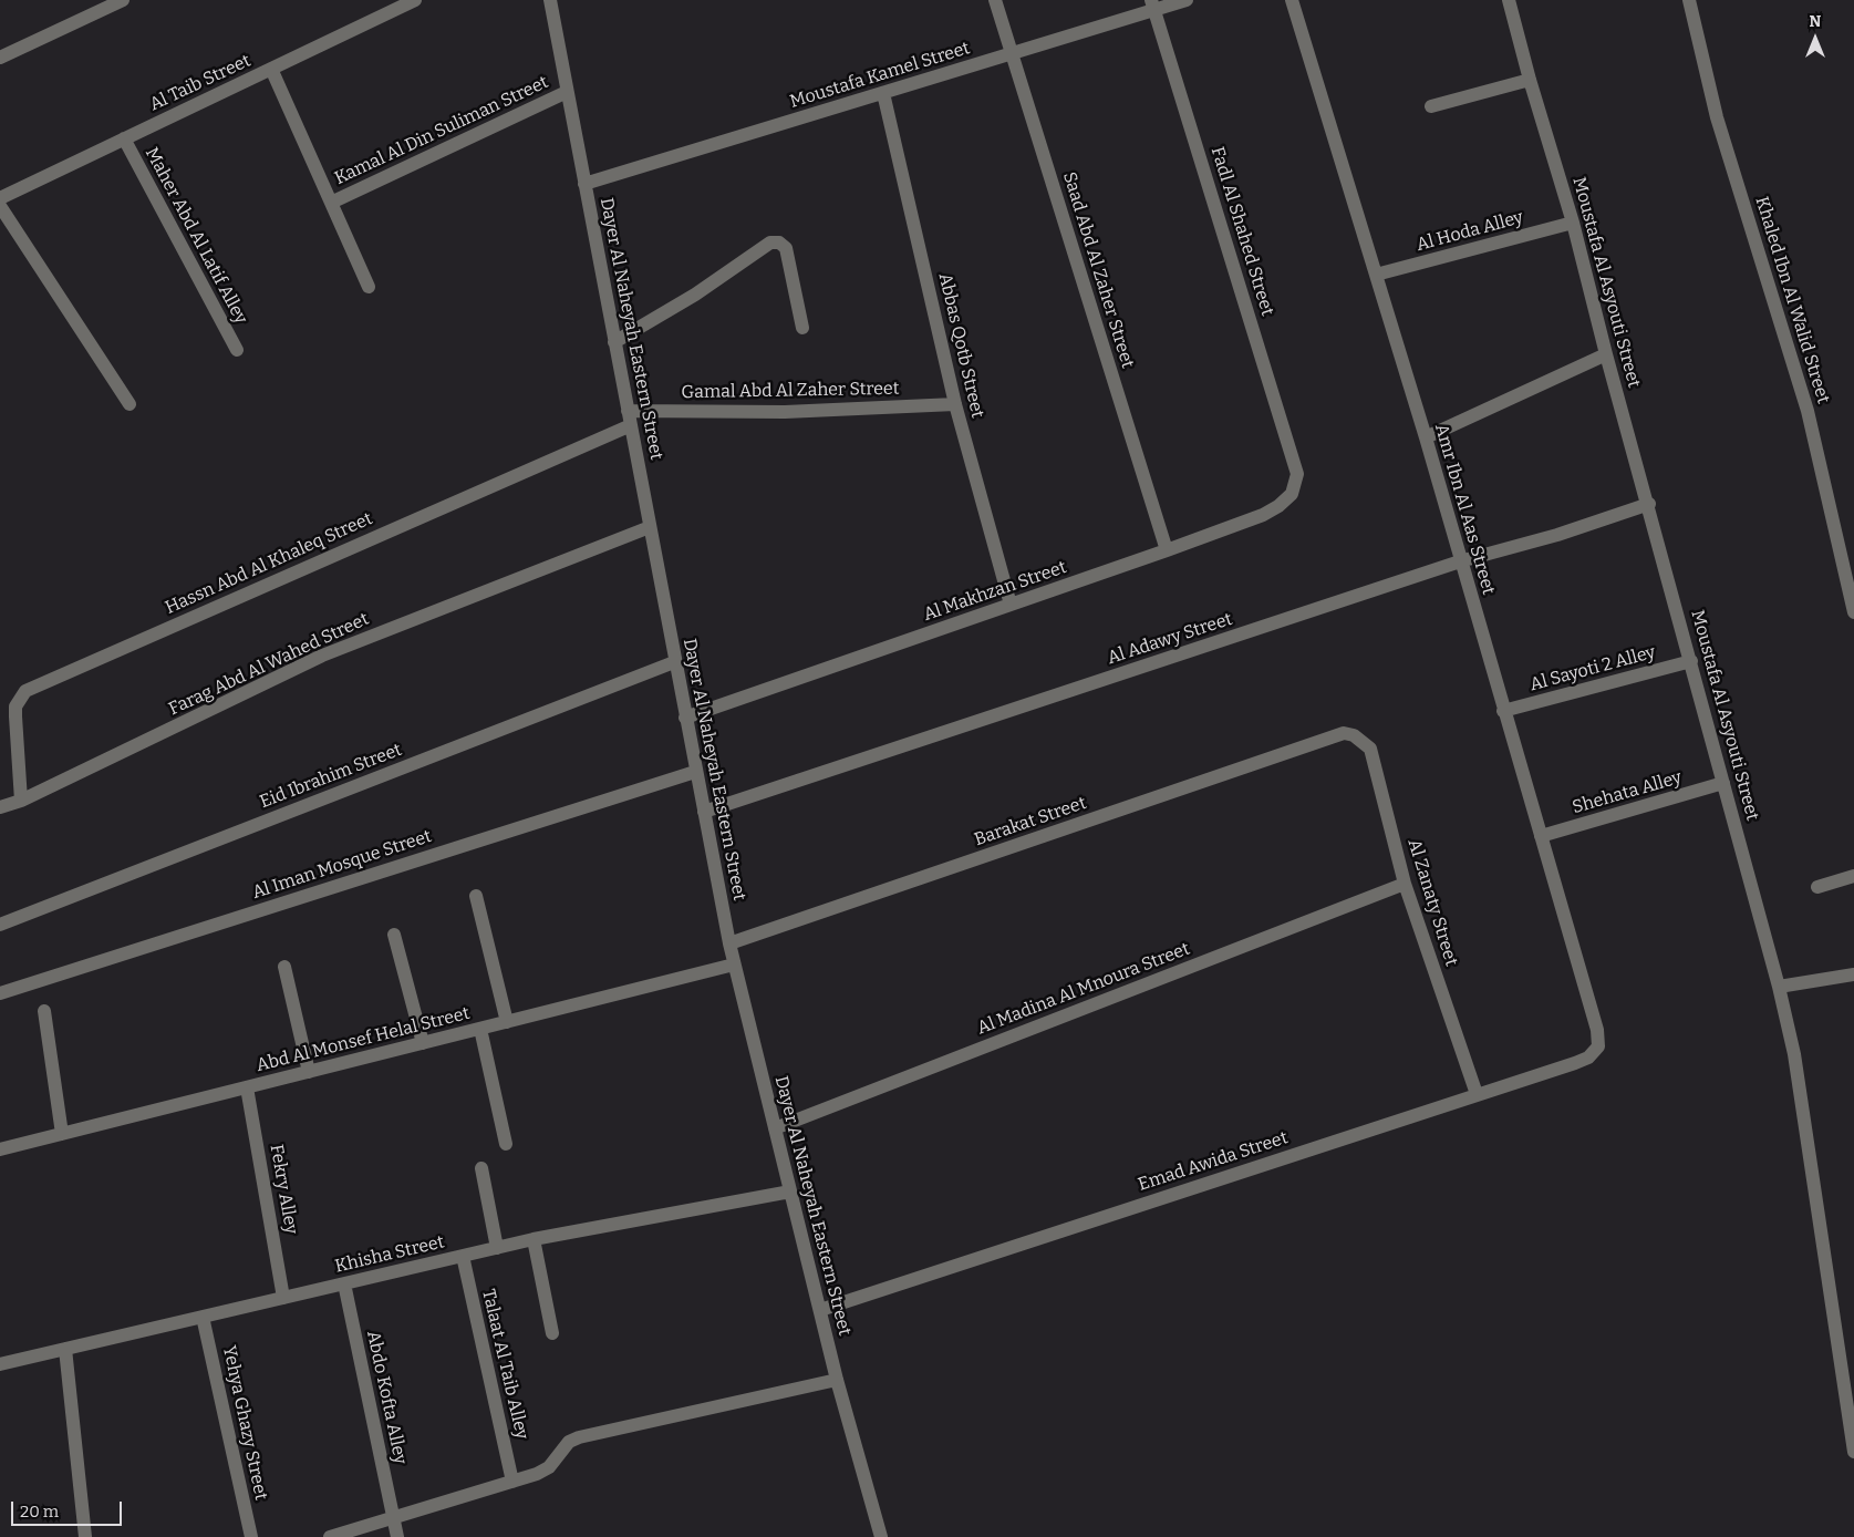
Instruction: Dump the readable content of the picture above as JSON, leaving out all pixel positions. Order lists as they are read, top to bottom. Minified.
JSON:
{"streets":{"street":["Moustafa Kamel Street","Al Taib Street","Kamal Al Din Suliman Street","Fadl Al Shahed Street","Al Hoda Alley","Maher Abd Al Latif Alley","Saad Abd Al Zaher Street","Moustafa Al Asyouti Street","Khaled Ibn Al Walid Street","Dayer Al Naheyah Eastern Street","Abbas Qotb Street","Gamal Abd Al Zaher Street","Amr Ibn Al Aas Street","Hassn Abd Al Khaleq Street","Al Makhzan Street","Al Adawy Street","Farag Abd Al Wahed Street","Al Sayoti 2 Alley","Eid Ibrahim Street","Shehata Alley","Barakat Street","Al Iman Mosque Street","Al Zanaty Street","Al Madina Al Mnoura Street","Abd Al Monsef Helal Street","Emad Awida Street","Fekry Alley","Khisha Street","Talaat Al Taib Alley","Abdo Kofta Alley","Yehya Ghazy Street"]},"crossings":[["Moustafa Kamel Street","Fadl Al Shahed Street"],["Moustafa Kamel Street","Saad Abd Al Zaher Street"],["Moustafa Kamel Street","Dayer Al Naheyah Eastern Street"],["Moustafa Kamel Street","Abbas Qotb Street"],["Al Taib Street","Maher Abd Al Latif Alley"],["Kamal Al Din Suliman Street","Dayer Al Naheyah Eastern Street"],["Fadl Al Shahed Street","Al Makhzan Street"],["Al Hoda Alley","Moustafa Al Asyouti Street"],["Al Hoda Alley","Amr Ibn Al Aas Street"],["Saad Abd Al Zaher Street","Al Makhzan Street"],["Moustafa Al Asyouti Street","Al Adawy Street"],["Moustafa Al Asyouti Street","Al Sayoti 2 Alley"],["Moustafa Al Asyouti Street","Shehata Alley"],["Dayer Al Naheyah Eastern Street","Gamal Abd Al Zaher Street"],["Dayer Al Naheyah Eastern Street","Hassn Abd Al Khaleq Street"],["Dayer Al Naheyah Eastern Street","Al Makhzan Street"],["Dayer Al Naheyah Eastern Street","Al Adawy Street"],["Dayer Al Naheyah Eastern Street","Farag Abd Al Wahed Street"],["Dayer Al Naheyah Eastern Street","Eid Ibrahim Street"],["Dayer Al Naheyah Eastern Street","Barakat Street"],["Dayer Al Naheyah Eastern Street","Al Iman Mosque Street"],["Dayer Al Naheyah Eastern Street","Al Madina Al Mnoura Street"],["Dayer Al Naheyah Eastern Street","Abd Al Monsef Helal Street"],["Dayer Al Naheyah Eastern Street","Emad Awida Street"],["Dayer Al Naheyah Eastern Street","Khisha Street"],["Abbas Qotb Street","Gamal Abd Al Zaher Street"],["Abbas Qotb Street","Al Makhzan Street"],["Amr Ibn Al Aas Street","Al Adawy Street"],["Amr Ibn Al Aas Street","Al Sayoti 2 Alley"],["Amr Ibn Al Aas Street","Shehata Alley"],["Amr Ibn Al Aas Street","Emad Awida Street"],["Hassn Abd Al Khaleq Street","Farag Abd Al Wahed Street"],["Barakat Street","Al Zanaty Street"],["Al Zanaty Street","Al Madina Al Mnoura Street"],["Al Zanaty Street","Emad Awida Street"],["Abd Al Monsef Helal Street","Fekry Alley"],["Fekry Alley","Khisha Street"],["Khisha Street","Talaat Al Taib Alley"],["Khisha Street","Abdo Kofta Alley"],["Khisha Street","Yehya Ghazy Street"]],"scale_bar":"20 m","north":"top"}
